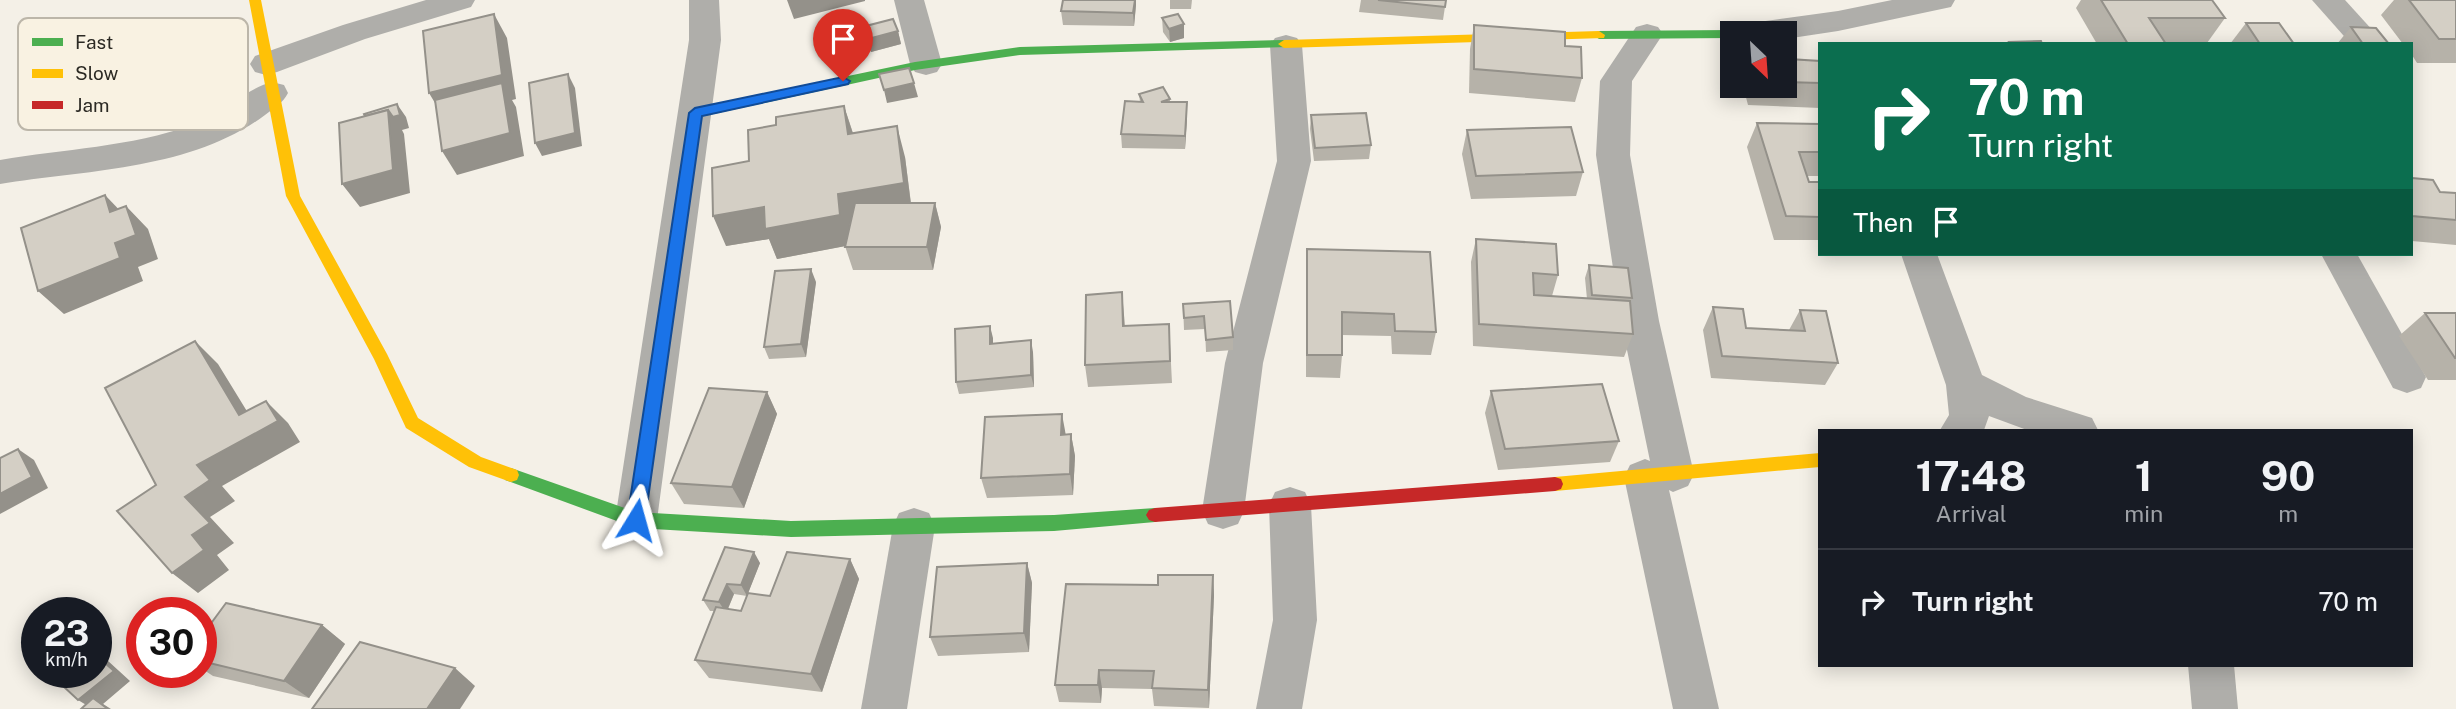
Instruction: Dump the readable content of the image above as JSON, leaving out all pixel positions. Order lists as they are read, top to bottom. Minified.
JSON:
{"legend":["Fast","Slow","Jam"],"north":"bottom right","page":{"turn":["70 m","Turn right"],"then":"Then","eta":["17:48","Arrival","1","min","90","m"],"list":[{"name":"Turn right","value":"70 m"}],"speed":"23 km/h","limit":"30"}}
